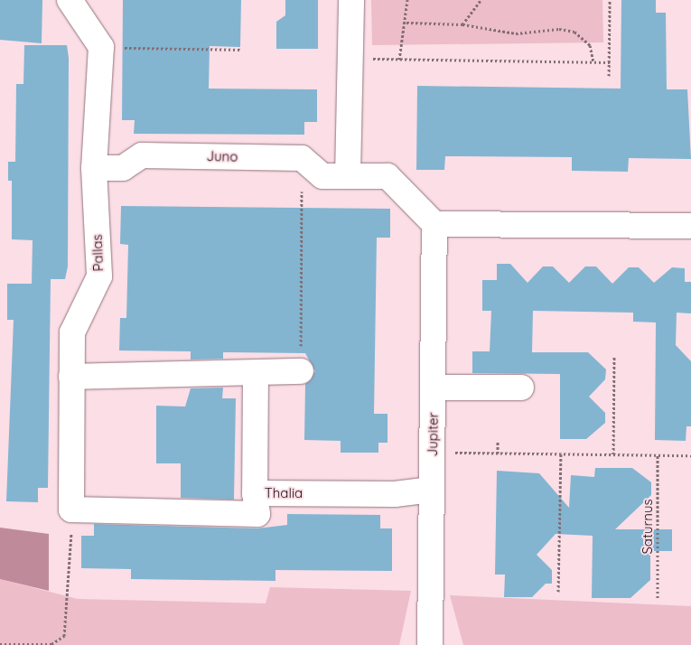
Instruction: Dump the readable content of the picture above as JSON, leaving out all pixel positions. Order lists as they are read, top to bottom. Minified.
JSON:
{"streets":{"street":["Juno","Pallas","Jupiter","Thalia"],"path":["Saturnus"]},"crossings":[["Juno","Pallas"],["Jupiter","Thalia"]]}
